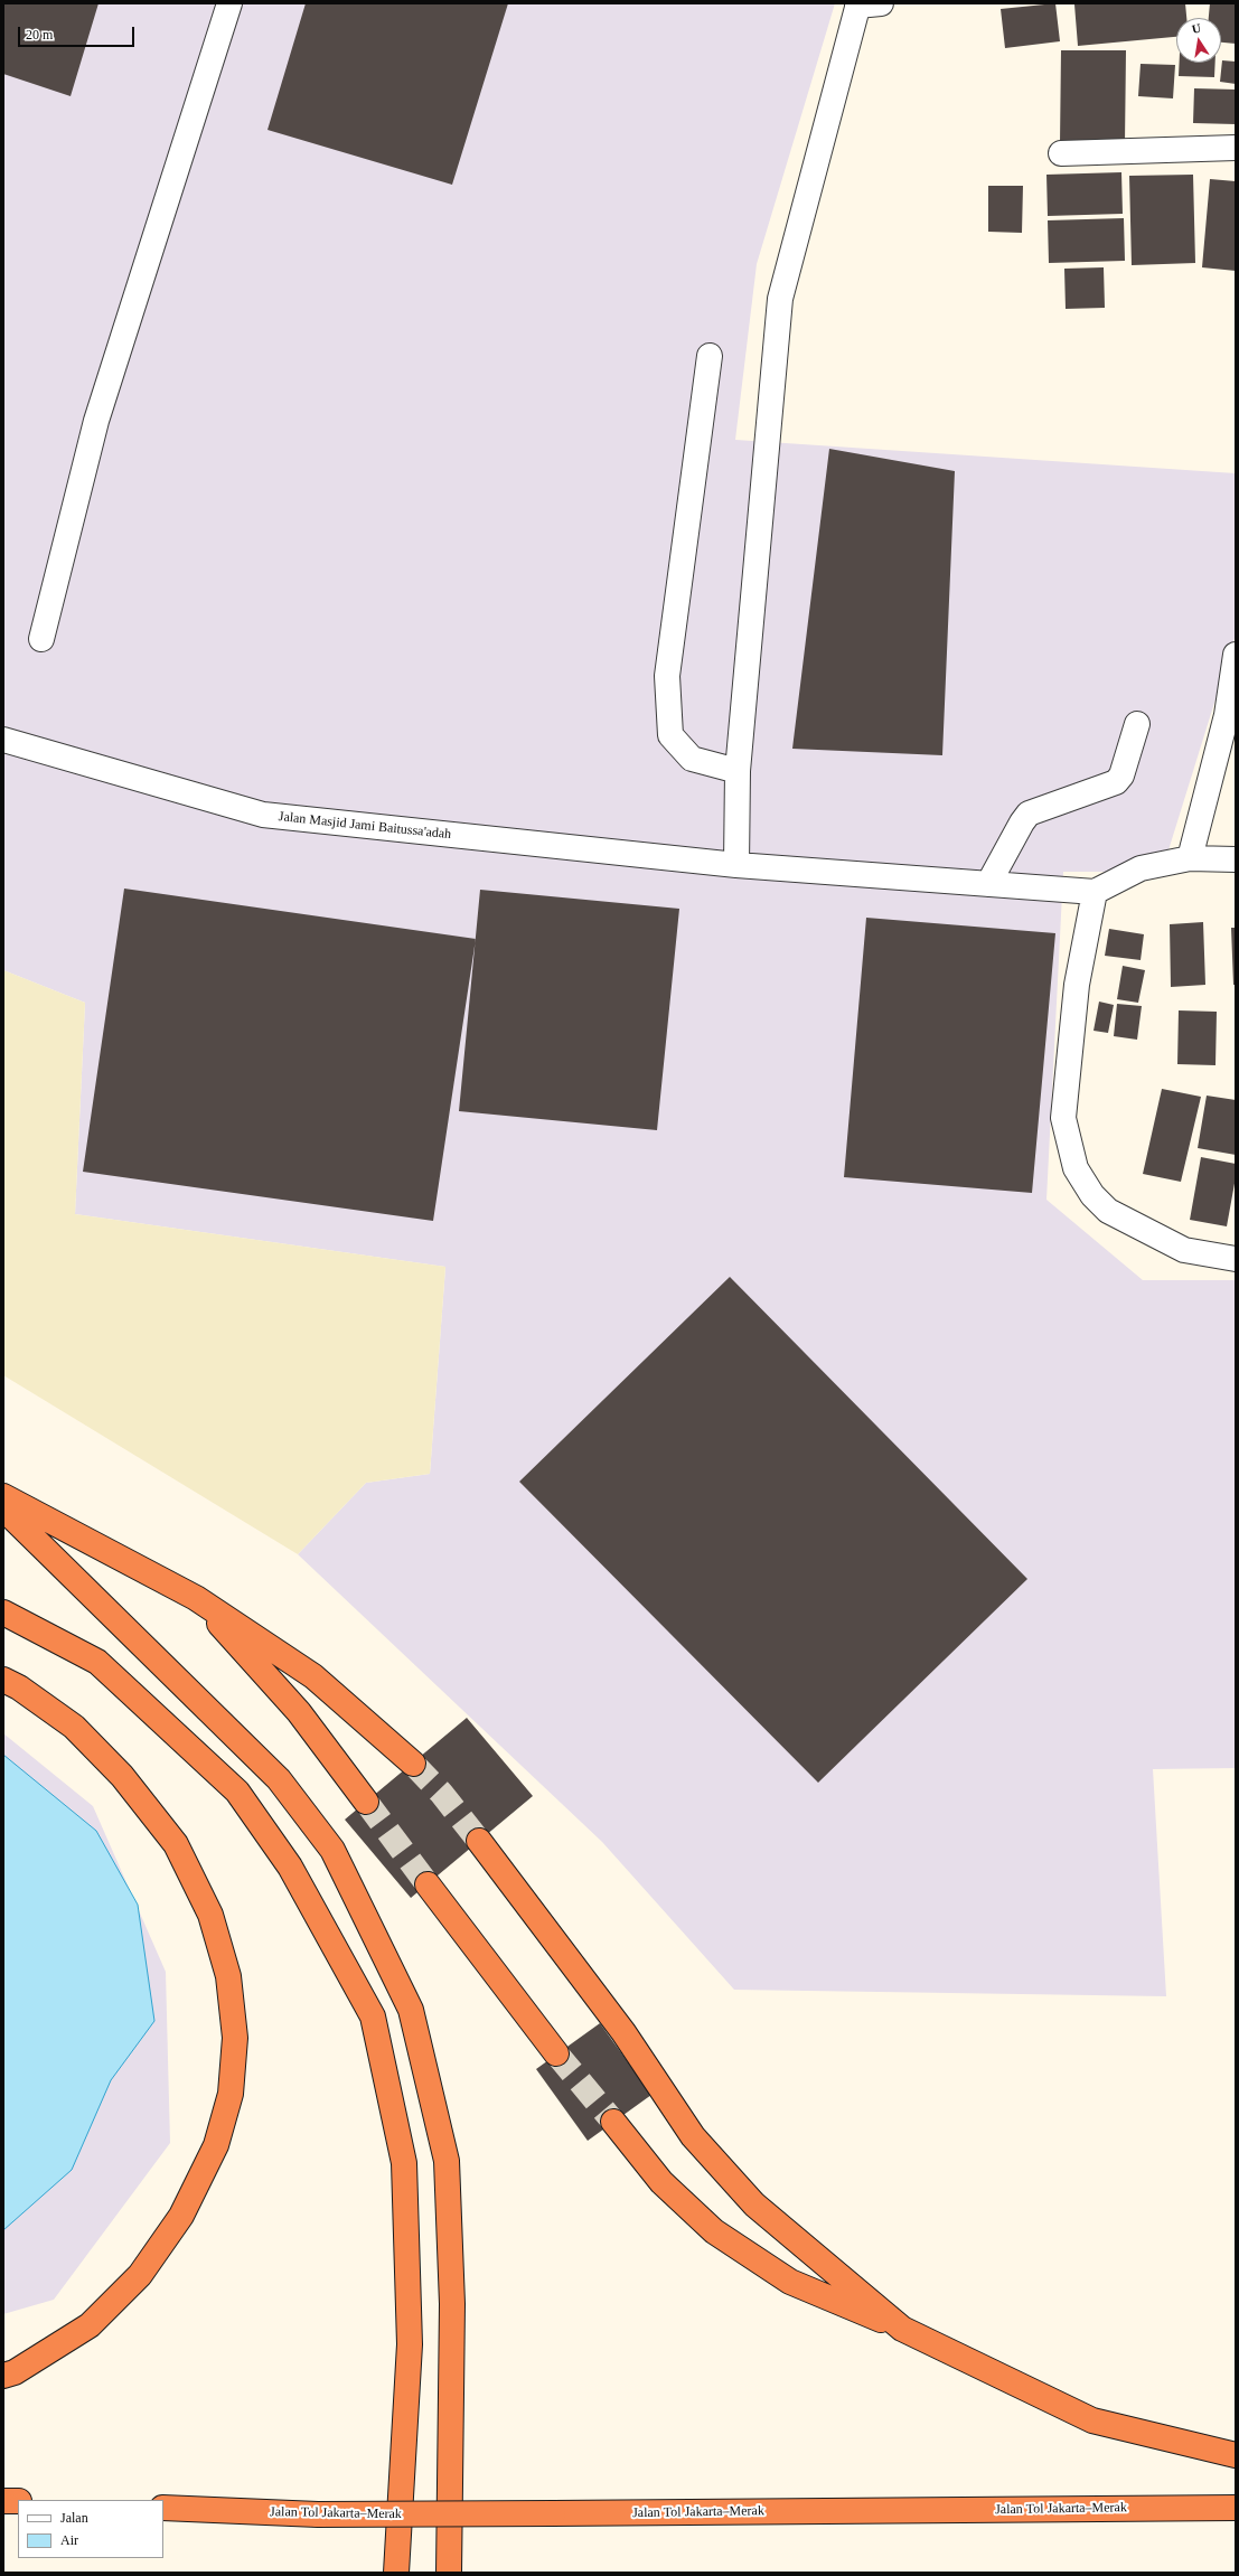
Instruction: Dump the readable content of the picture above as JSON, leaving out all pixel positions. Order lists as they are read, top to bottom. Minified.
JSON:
{"streets":{"highway":["Jalan Tol Jakarta–Merak"],"street":["Jalan Masjid Jami Baitussa'adah"]},"legend":["Jalan","Air"],"scale_bar":"20 m","north":"top"}
